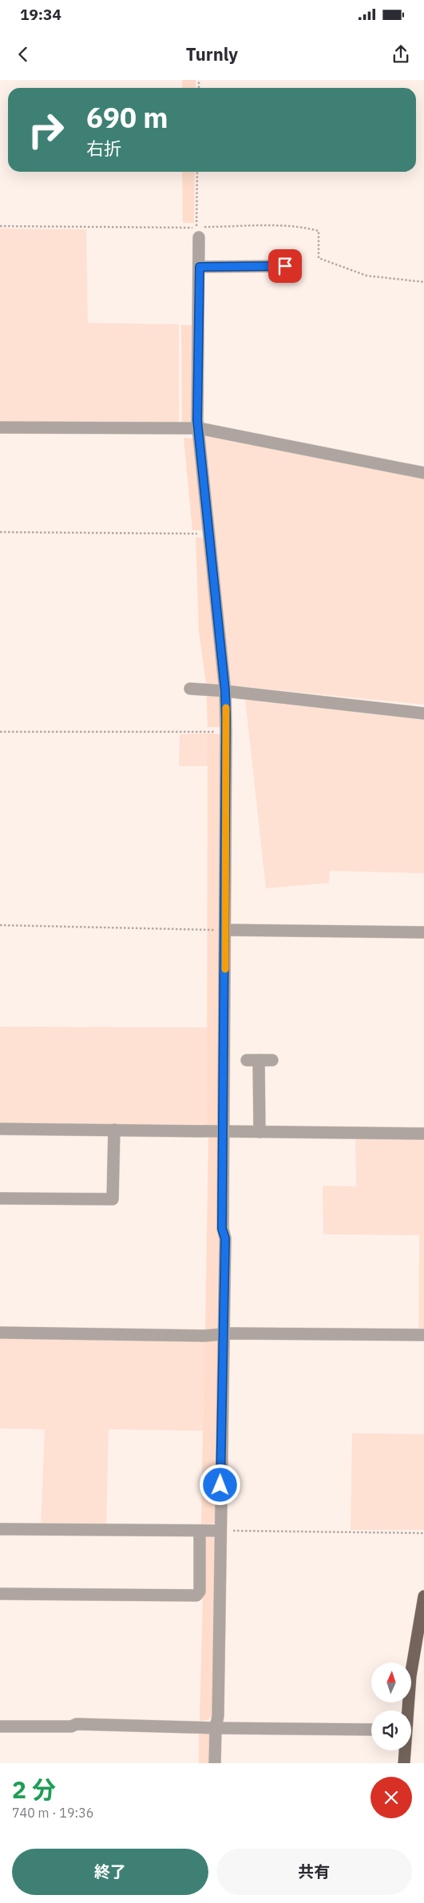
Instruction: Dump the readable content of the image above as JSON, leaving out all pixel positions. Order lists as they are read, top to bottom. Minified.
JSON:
{"north":"top","page":{"status":"19:34","header":"Turnly","turn":["690 m","右折"],"heading":["2 分","740 m · 19:36"],"buttons":["終了","共有"]}}
